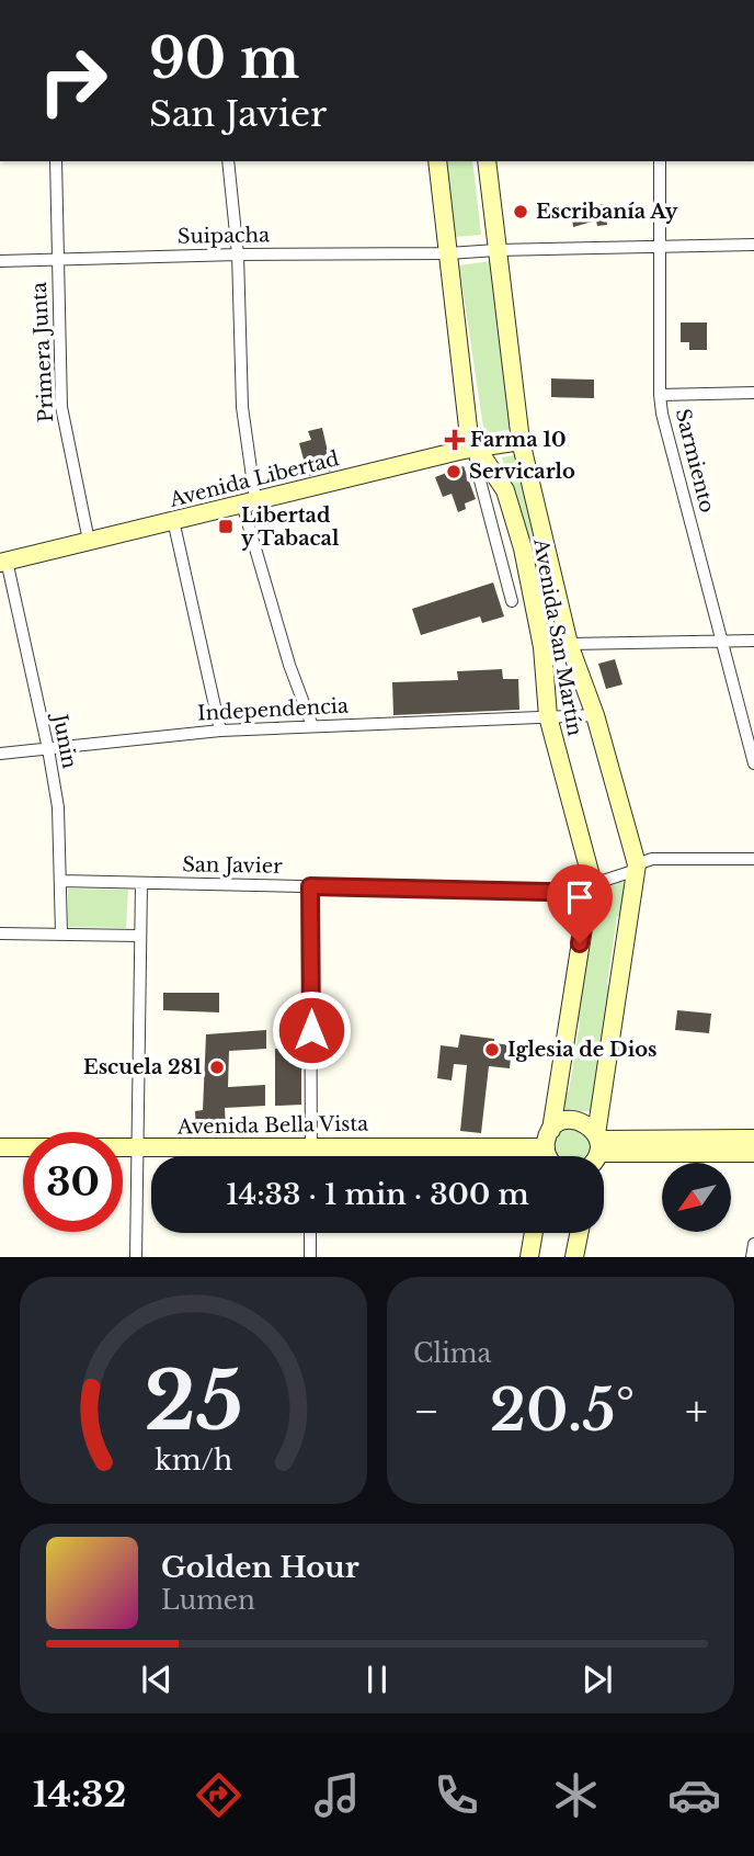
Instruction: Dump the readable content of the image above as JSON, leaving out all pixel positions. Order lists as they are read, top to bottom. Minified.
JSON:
{"streets":{"main road":["Avenida Libertad","Avenida San Martín","Avenida Bella Vista"],"street":["Suipacha","Primera Junta","Sarmiento","Independencia","Junin","San Javier"]},"crossings":[["Suipacha","Primera Junta"],["Suipacha","Sarmiento"],["Suipacha","Avenida San Martín"],["Primera Junta","Avenida Libertad"],["Avenida Libertad","Avenida San Martín"],["Avenida Libertad","Junin"],["Avenida San Martín","Independencia"],["Avenida San Martín","San Javier"],["Avenida San Martín","Avenida Bella Vista"],["Independencia","Junin"],["Junin","San Javier"]],"places":{"other":["Escribanía Ay","Servicarlo","Iglesia de Dios","Escuela 281"],"health":["Farma 10"],"transit":["Libertad y Tabacal"]},"north":"bottom left","page":{"turn":["90 m","San Javier"],"limit":"30","trip":"14:33 · 1 min · 300 m","tile":"Clima","heat":["−","20.5°","+"],"song":["Golden Hour","Lumen"],"tabs":"14:32","gauge":["25","km/h"]}}
